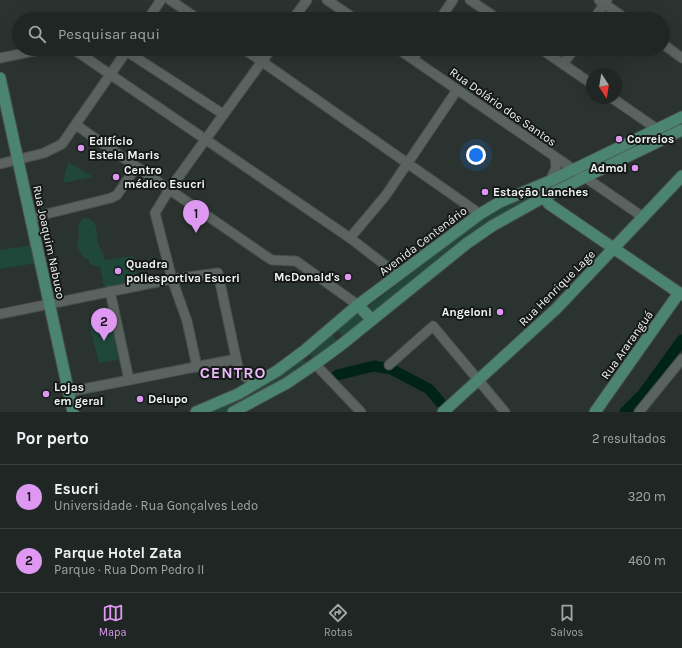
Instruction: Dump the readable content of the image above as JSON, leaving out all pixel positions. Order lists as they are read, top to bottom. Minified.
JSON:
{"streets":{"main road":["Avenida Centenário","Rua Joaquim Nabuco","Rua Henrique Lage","Rua Araranguá"],"street":["Rua Dolário dos Santos"]},"crossings":[["Rua Dolário dos Santos","Avenida Centenário"],["Rua Dolário dos Santos","Rua Henrique Lage"]],"districts":["CENTRO"],"places":["Correios","Edifício Estela Maris","Admol","Centro médico Esucri","Estação Lanches","Quadra poliesportiva Esucri","McDonald's","Angeloni","Lojas em geral","Delupo"],"north":"bottom","page":{"search":"Pesquisar aqui","pins":["1","2"],"heading":["Por perto","2 resultados"],"list":[{"mark":"1","name":"Esucri","note":"Universidade · Rua Gonçalves Ledo","value":"320 m"},{"mark":"2","name":"Parque Hotel Zata","note":"Parque · Rua Dom Pedro II","value":"460 m"}],"nav":["Mapa","Rotas","Salvos"]}}
